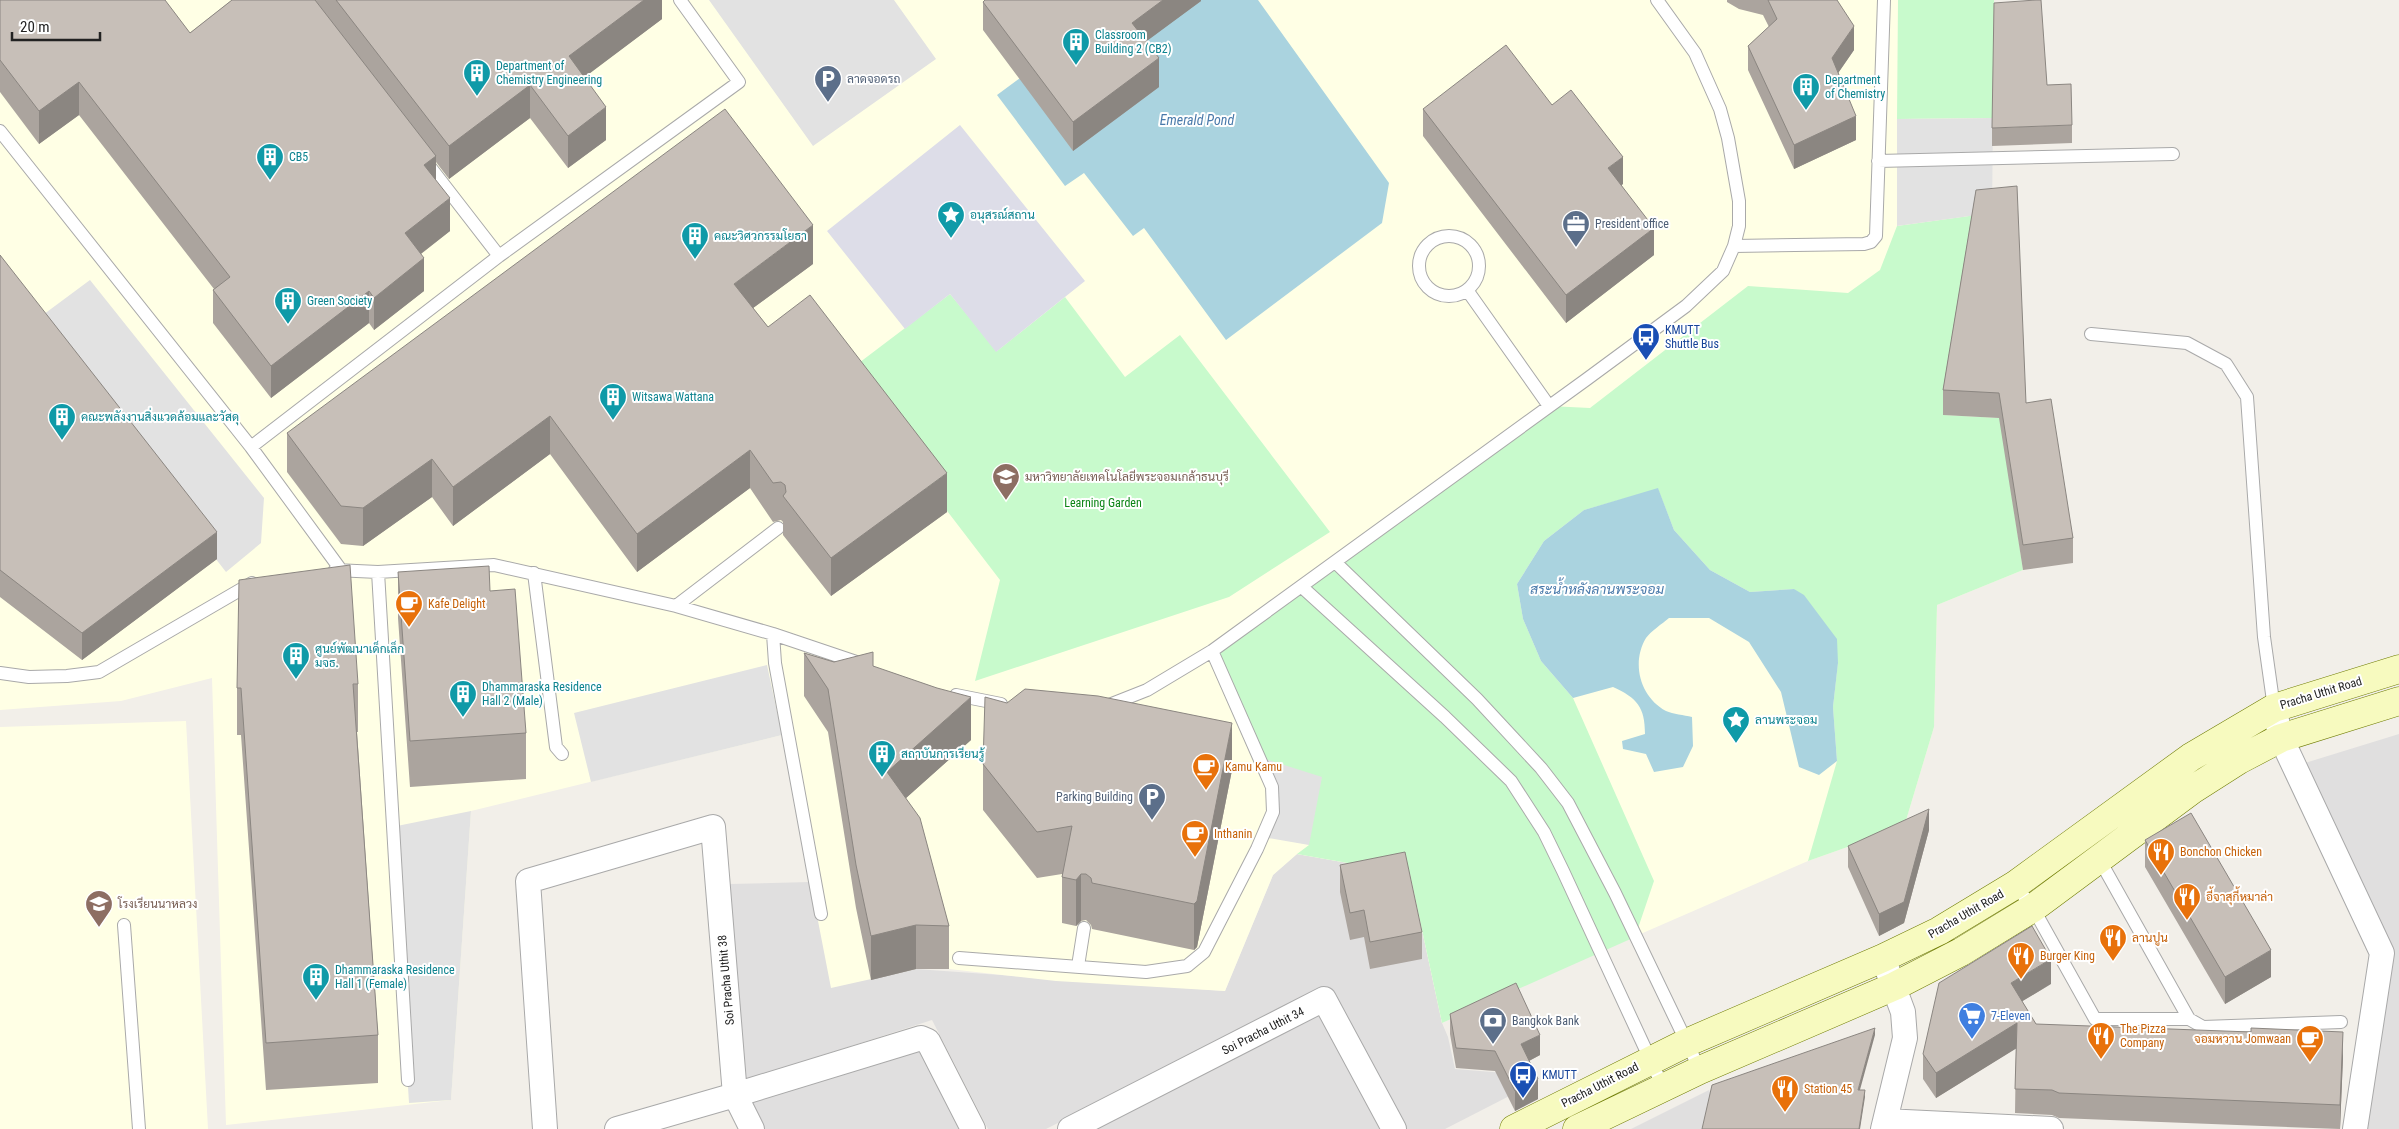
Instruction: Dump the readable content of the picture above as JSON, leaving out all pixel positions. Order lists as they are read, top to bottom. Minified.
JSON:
{"streets":{"main road":["Pracha Uthit Road"],"street":["Soi Pracha Uthit 38","Soi Pracha Uthit 34"]},"water":["Emerald Pond","สระน้ำหลังลานพระจอม"],"parks":["Learning Garden"],"places":{"building":["Classroom Building 2 (CB2)","Department of Chemistry Engineering","Department of Chemistry","CB5","คณะวิศวกรรมโยธา","Green Society","Witsawa Wattana","คณะพลังงานสิ่งแวดล้อมและวัสดุ","ศูนย์พัฒนาเด็กเล็ก มจธ.","Dhammaraska Residence Hall 2 (Male)","สถาบันการเรียนรู้","Dhammaraska Residence Hall 1 (Female)"],"parking":["ลาดจอดรถ","Parking Building"],"place":["อนุสรณ์สถาน","ลานพระจอม"],"office":["President office"],"bus stop":["KMUTT Shuttle Bus","KMUTT"],"school or university":["มหาวิทยาลัยเทคโนโลยีพระจอมเกล้าธนบุรี","โรงเรียนนาหลวง"],"cafe":["Kafe Delight","Kamu Kamu","Inthanin","จอมหวาน Jomwaan"],"restaurant":["Bonchon Chicken","อี้จาสุกี้หมาล่า","ลานปูน","Burger King","The Pizza Company","Station 45"],"supermarket":["7-Eleven"],"bank":["Bangkok Bank"]},"scale_bar":"20 m"}
